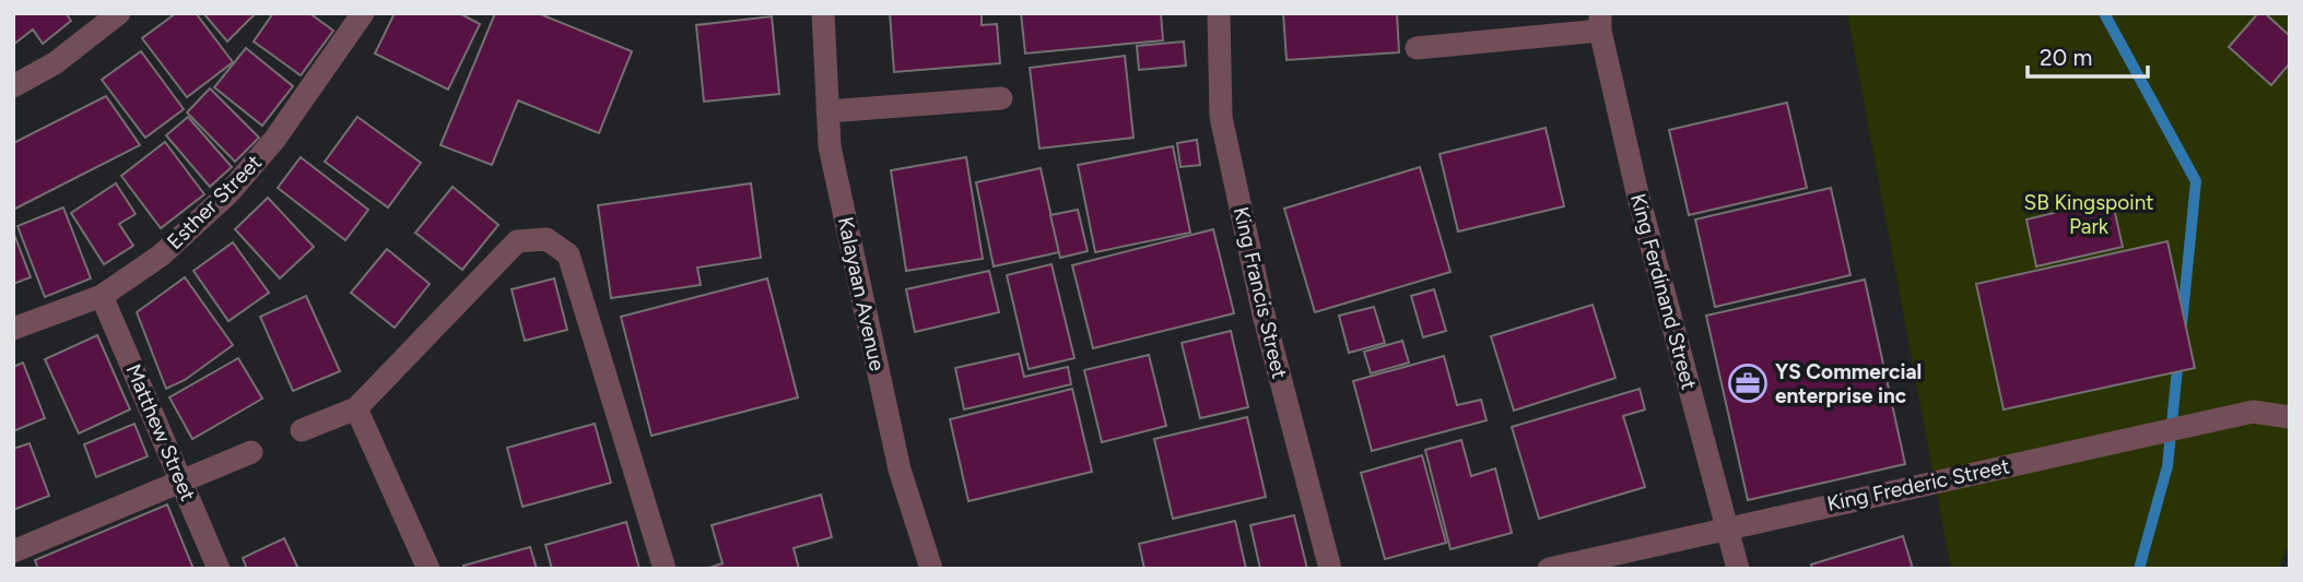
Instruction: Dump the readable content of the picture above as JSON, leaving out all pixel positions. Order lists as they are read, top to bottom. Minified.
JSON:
{"streets":{"street":["Esther Street","King Ferdinand Street","King Francis Street","Kalayaan Avenue","Matthew Street","King Frederic Street"]},"crossings":[["Esther Street","Matthew Street"],["King Ferdinand Street","King Frederic Street"]],"parks":["SB Kingspoint Park"],"places":{"office":["YS Commercial enterprise inc"]},"scale_bar":"20 m"}
